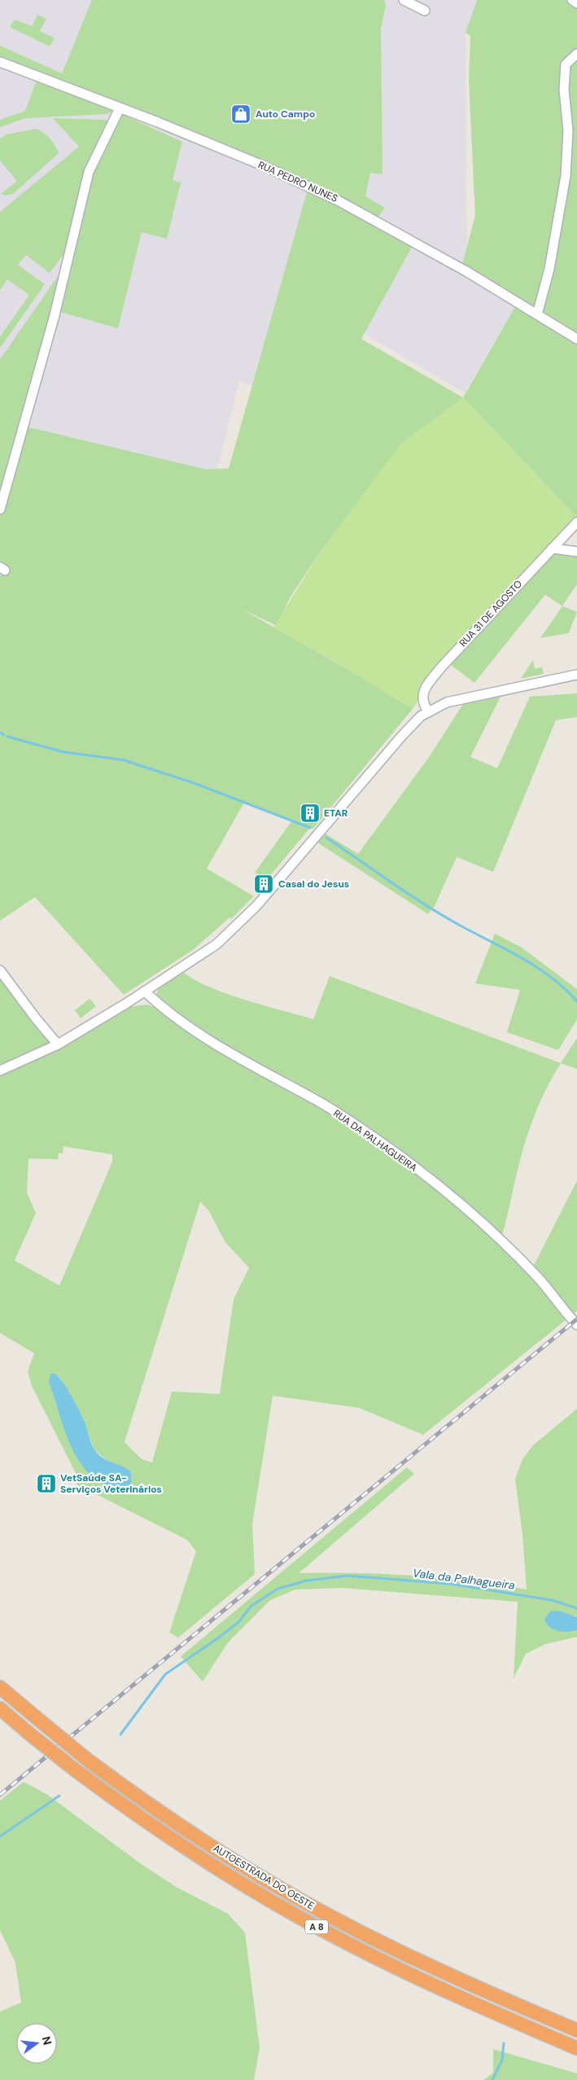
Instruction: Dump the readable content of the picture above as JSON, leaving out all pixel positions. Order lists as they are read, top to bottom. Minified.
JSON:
{"streets":{"highway":["AUTOESTRADA DO OESTE","A 8"],"street":["RUA PEDRO NUNES","RUA 31 DE AGOSTO","RUA DA PALHAGUEIRA"]},"water":["Vala da Palhagueira"],"places":{"shop":["Auto Campo"],"building":["ETAR","Casal do Jesus","VetSaúde SA- Serviços Veterinários"]},"north":"right"}
